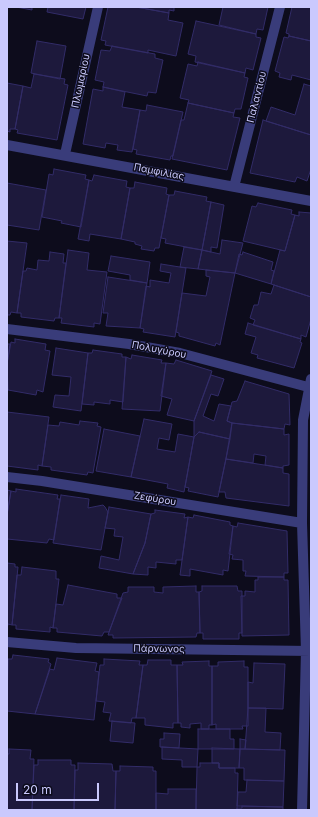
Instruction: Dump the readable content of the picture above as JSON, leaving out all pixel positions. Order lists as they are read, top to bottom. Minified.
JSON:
{"streets":{"street":["Πλωμαρίου","Παλαντίου","Παμφιλίας","Πολυγύρου","Ζεφύρου","Πάρνωνος"]},"crossings":[["Πλωμαρίου","Παμφιλίας"],["Παλαντίου","Παμφιλίας"]],"scale_bar":"20 m"}
